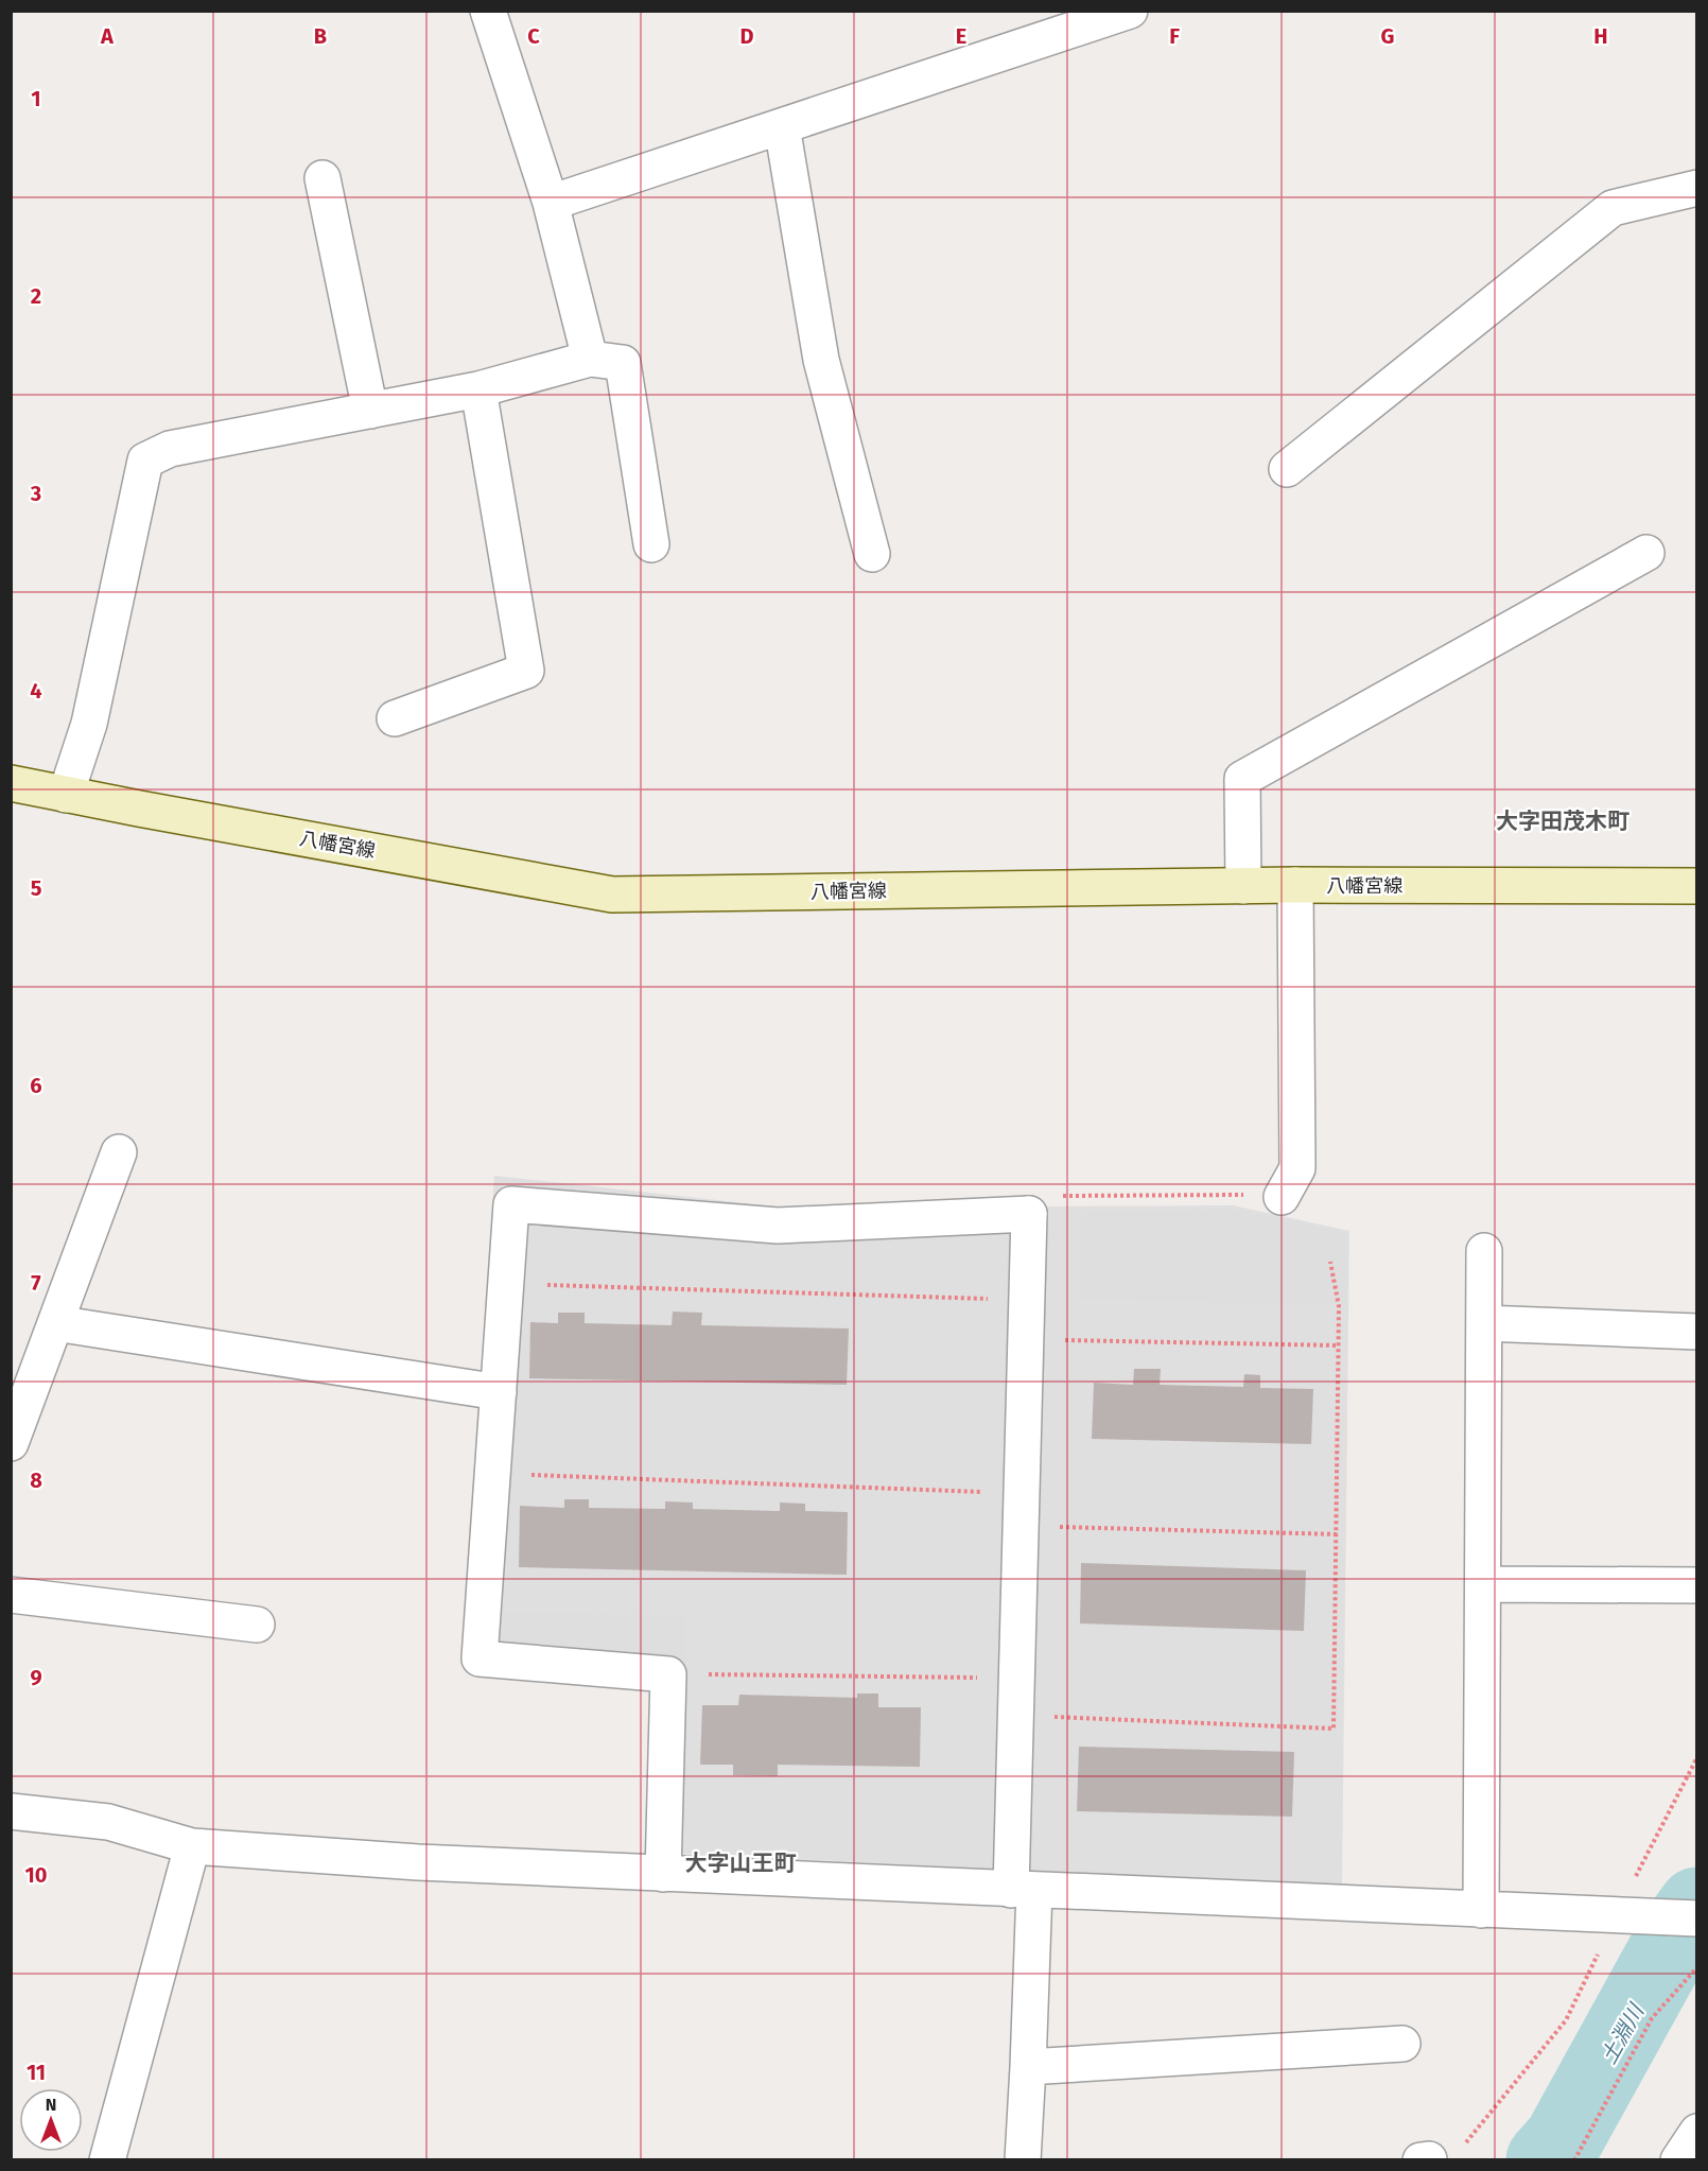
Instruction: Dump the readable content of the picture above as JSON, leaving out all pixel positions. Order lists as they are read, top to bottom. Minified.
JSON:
{"streets":{"main road":["八幡宮線"]},"districts":["大字田茂木町","大字山王町"],"water":["土淵川"],"north":"top","grid":{"columns":["A","B","C","D","E","F","G","H"],"rows":["1","2","3","4","5","6","7","8","9","10","11"]}}
